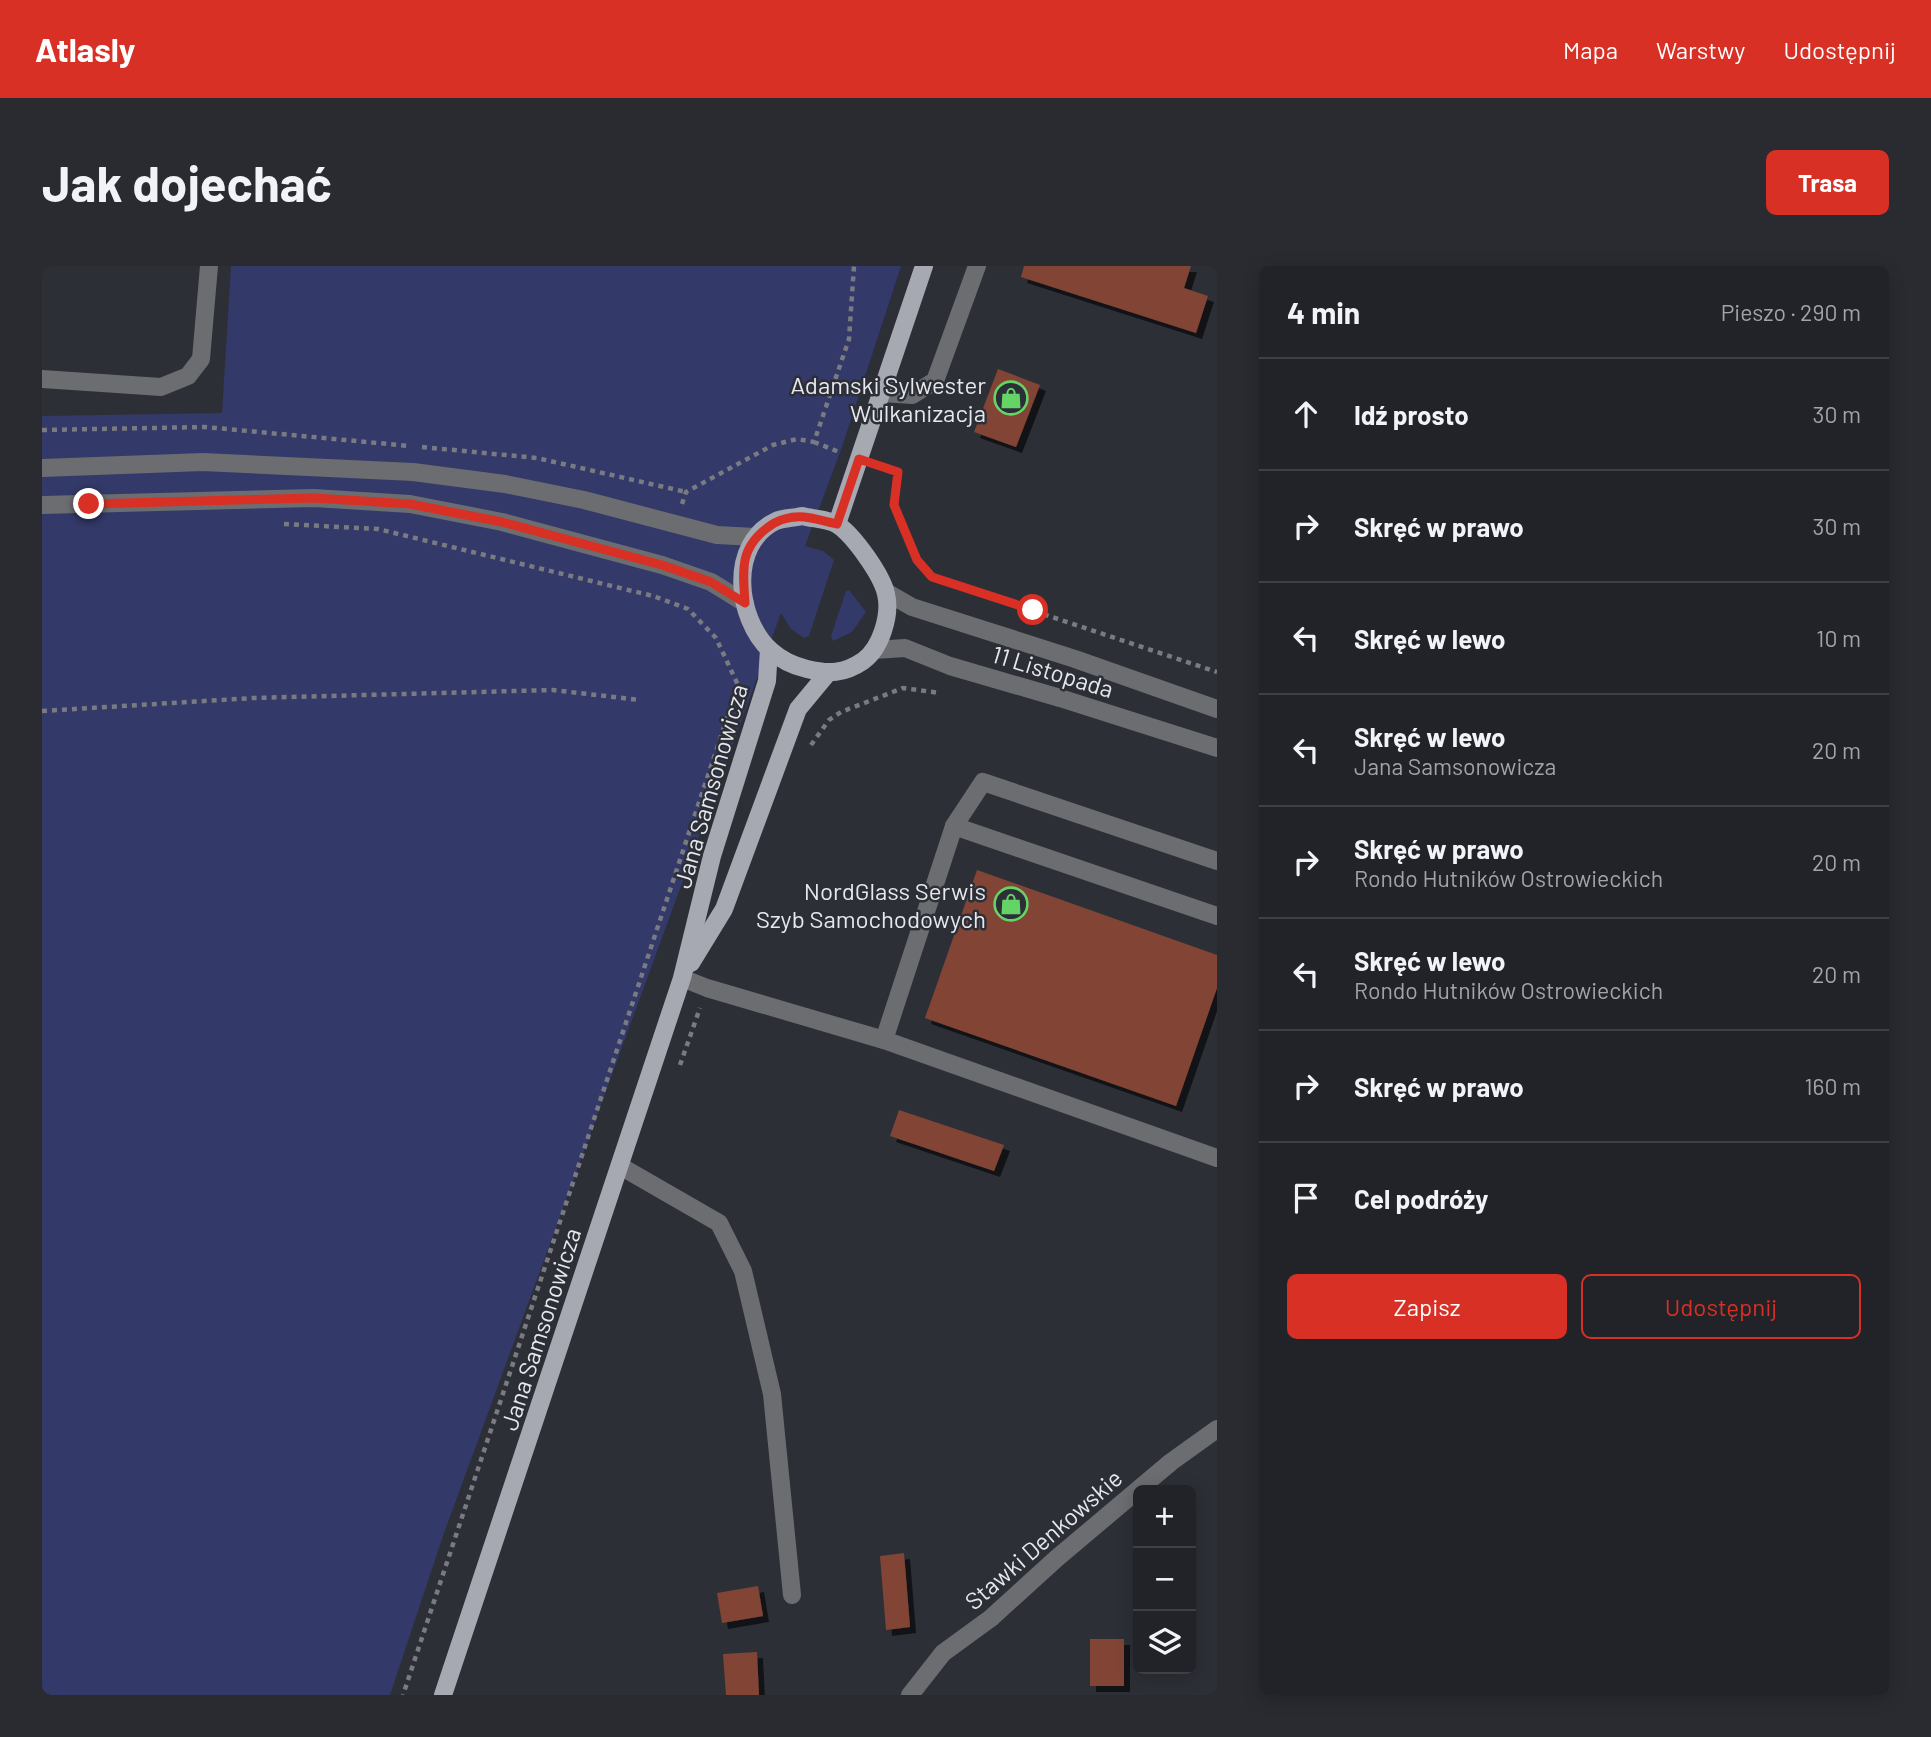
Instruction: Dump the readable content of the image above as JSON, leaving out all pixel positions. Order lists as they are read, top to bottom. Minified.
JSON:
{"streets":{"main road":["Jana Samsonowicza"],"street":["11 Listopada","Stawki Denkowskie"]},"crossings":[["11 Listopada","Jana Samsonowicza"]],"places":{"shop":["Adamski Sylwester Wulkanizacja","NordGlass Serwis Szyb Samochodowych"]},"page":{"header":"Atlasly","nav":["Mapa","Warstwy","Udostępnij"],"buttons":["Trasa",["Zapisz","Udostępnij"]],"title":"Jak dojechać","heading":["4 min","Pieszo · 290 m"],"list":[["Idź prosto","30 m"],["Skręć w prawo","30 m"],["Skręć w lewo","10 m"],["Skręć w lewo","Jana Samsonowicza","20 m"],["Skręć w prawo","Rondo Hutników Ostrowieckich","20 m"],["Skręć w lewo","Rondo Hutników Ostrowieckich","20 m"],["Skręć w prawo","160 m"],"Cel podróży"],"map_buttons":["+","−"]}}
